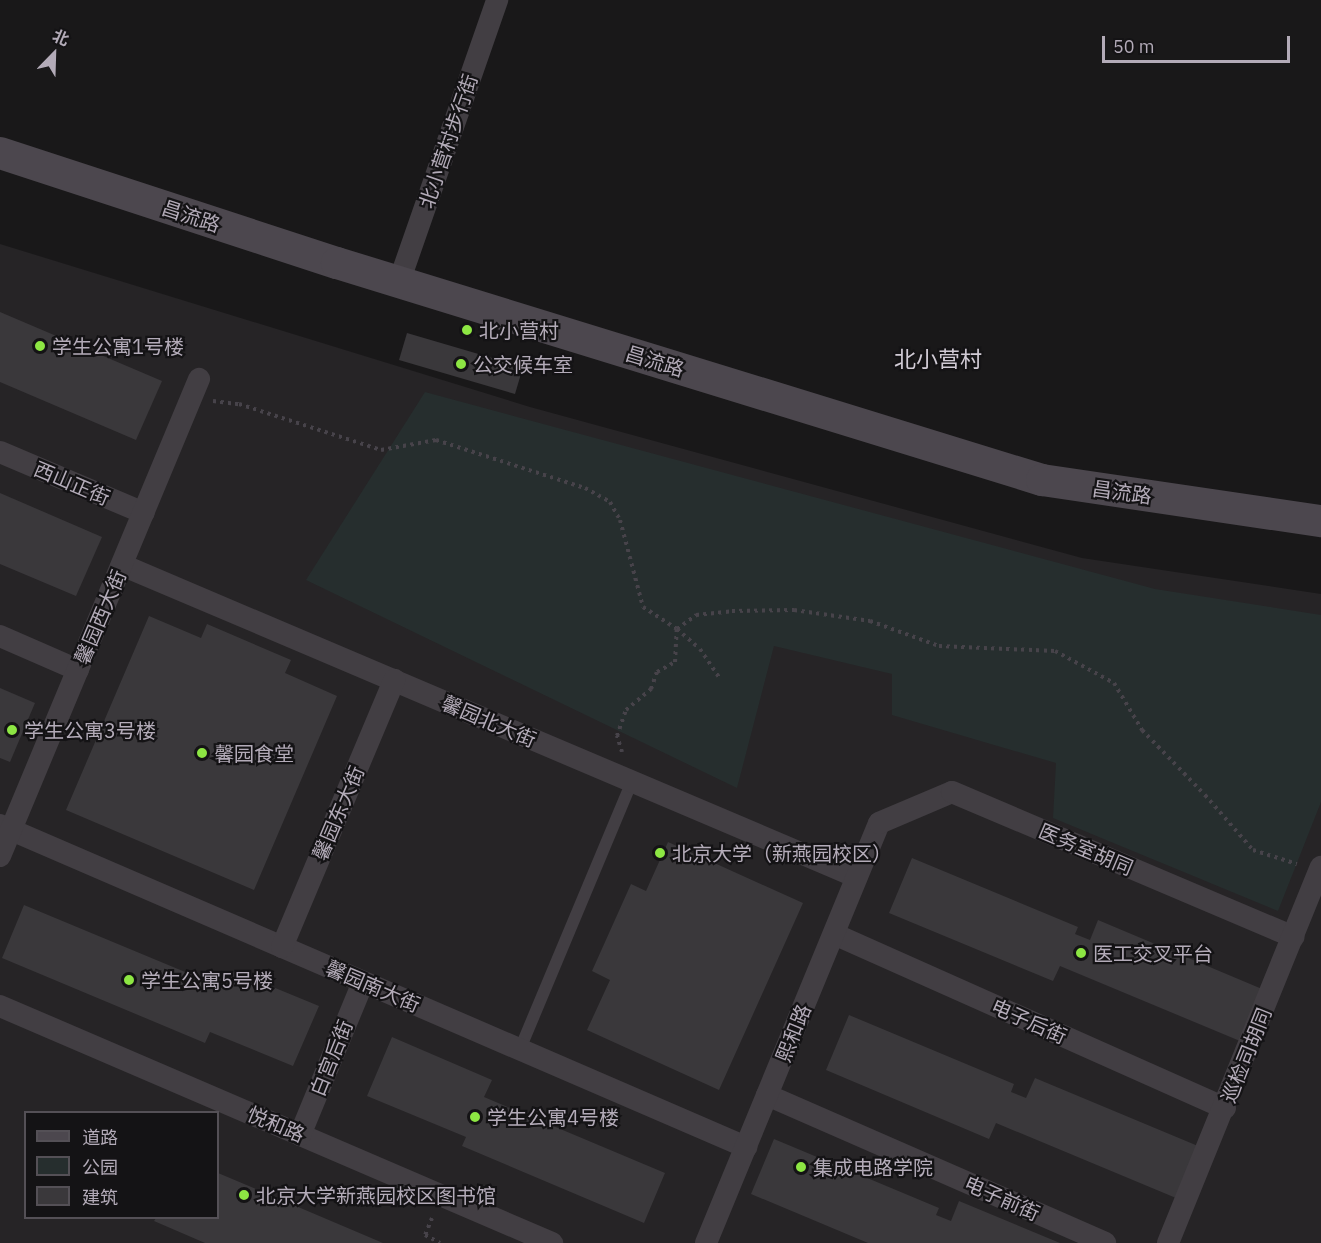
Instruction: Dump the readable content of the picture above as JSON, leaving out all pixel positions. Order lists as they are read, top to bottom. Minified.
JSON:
{"streets":{"main road":["昌流路"],"street":["北小营村步行街","西山正街","馨园西大街","馨园北大街","馨园东大街","医务室胡同","馨园南大街","电子后街","熙和路","巡检司胡同","白宫后街","悦和路","电子前街"]},"crossings":[["北小营村步行街","昌流路"],["西山正街","馨园西大街"],["馨园西大街","馨园北大街"],["馨园西大街","馨园南大街"],["馨园北大街","馨园东大街"],["馨园北大街","熙和路"],["馨园东大街","馨园南大街"],["医务室胡同","熙和路"],["医务室胡同","巡检司胡同"],["馨园南大街","熙和路"],["馨园南大街","白宫后街"],["电子后街","熙和路"],["电子后街","巡检司胡同"],["熙和路","电子前街"],["白宫后街","悦和路"]],"districts":["北小营村"],"places":["北小营村","学生公寓1号楼","公交候车室","学生公寓3号楼","馨园食堂","北京大学（新燕园校区）","医工交叉平台","学生公寓5号楼","学生公寓4号楼","集成电路学院","北京大学新燕园校区图书馆"],"legend":["道路","公园","建筑"],"scale_bar":"50 m","north":"top right"}
